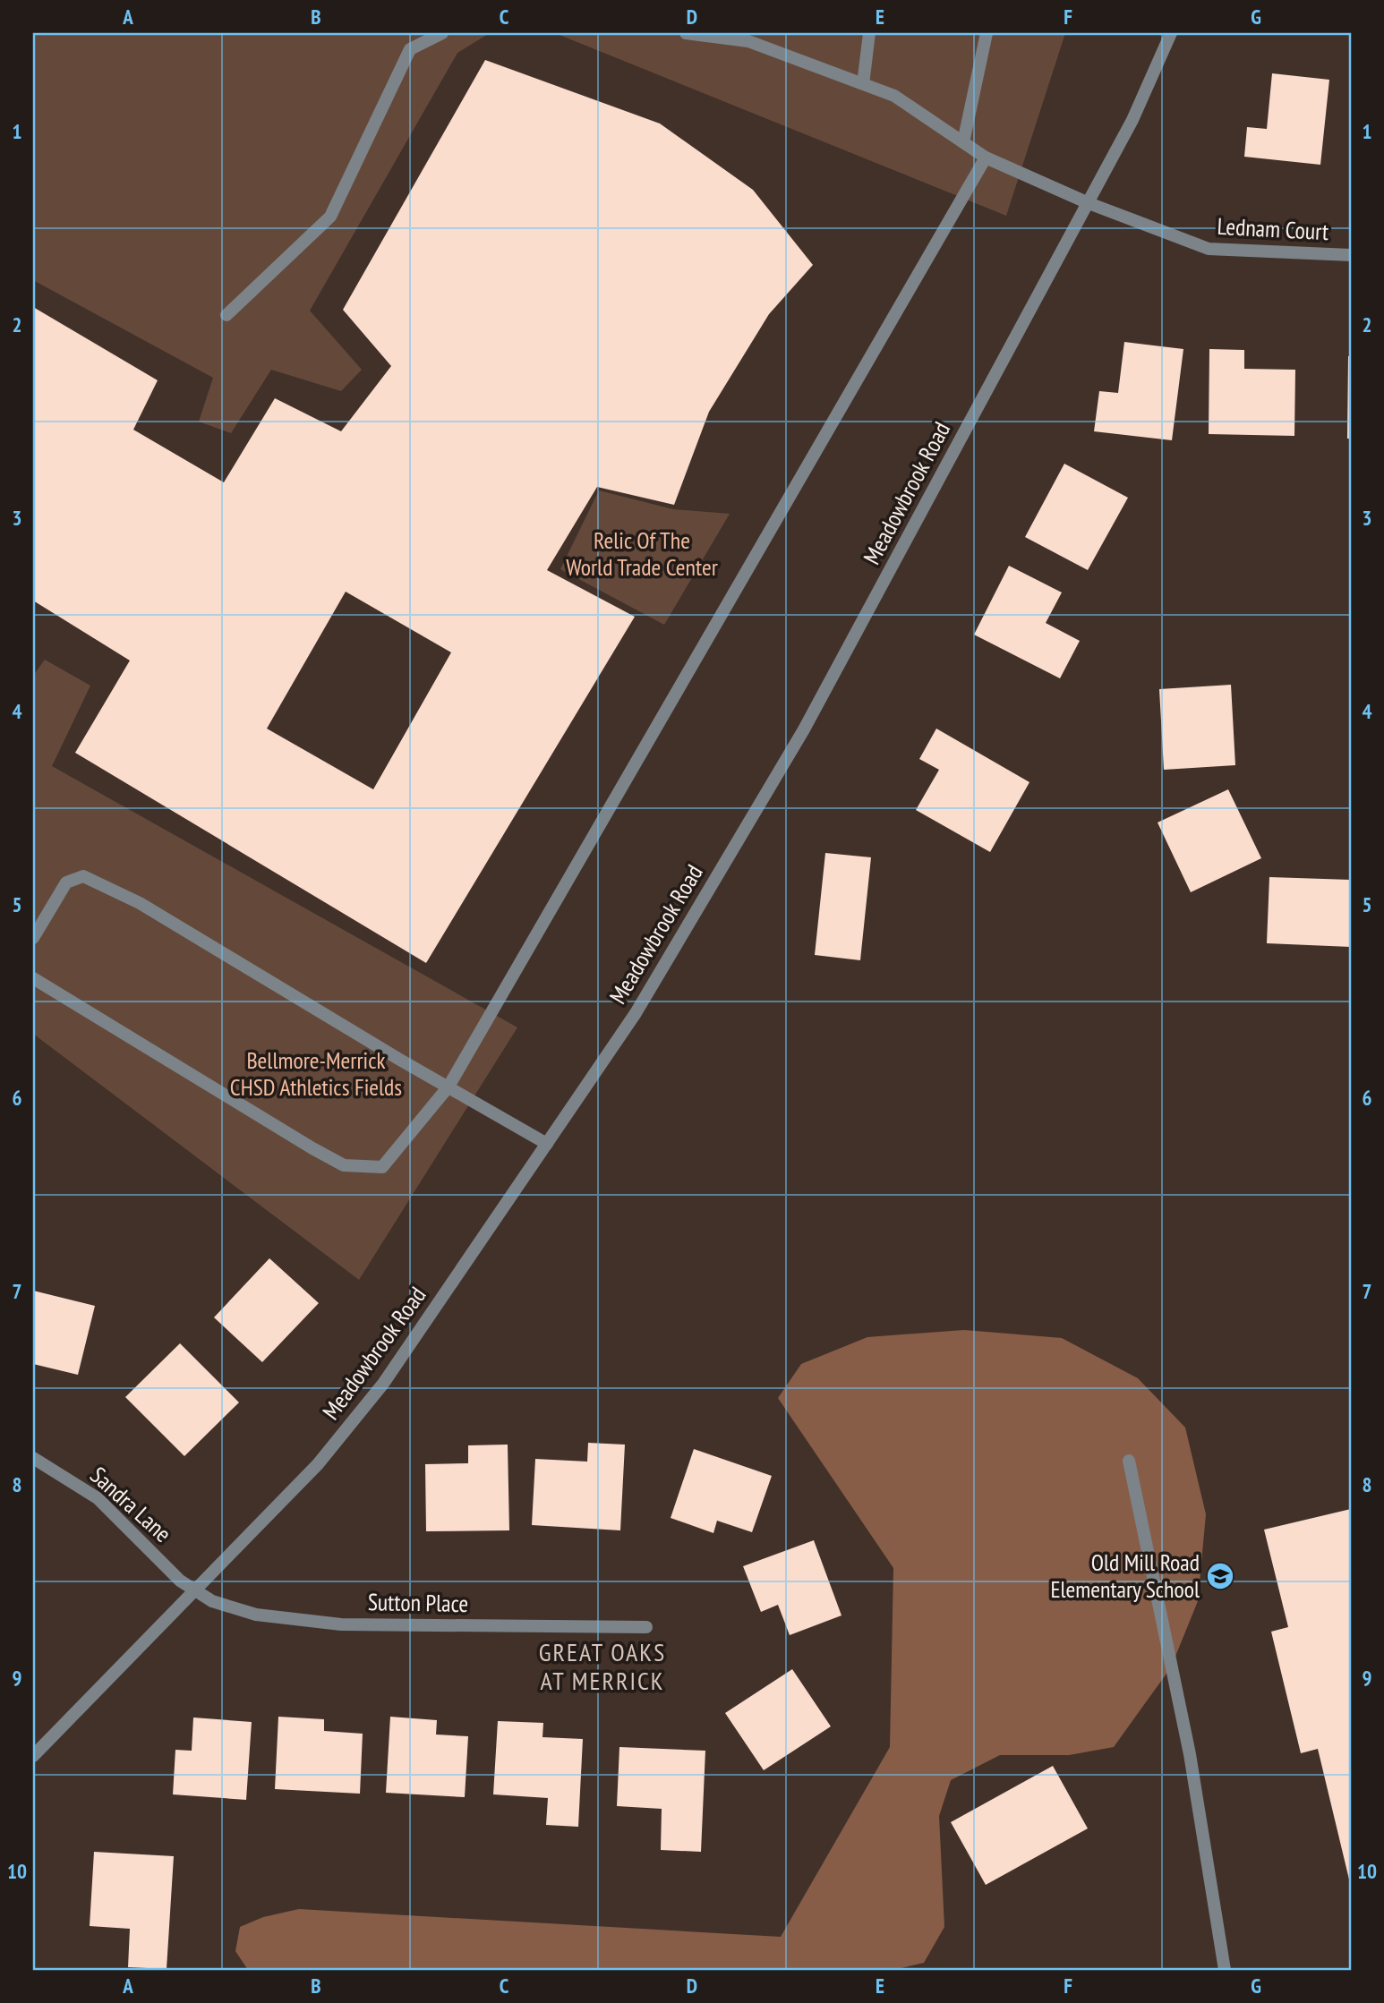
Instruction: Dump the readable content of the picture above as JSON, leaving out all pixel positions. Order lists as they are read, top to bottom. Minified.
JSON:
{"streets":{"street":["Lednam Court","Meadowbrook Road","Sandra Lane","Sutton Place"]},"crossings":[["Lednam Court","Meadowbrook Road"],["Meadowbrook Road","Sandra Lane"],["Meadowbrook Road","Sutton Place"],["Sandra Lane","Sutton Place"]],"districts":["GREAT OAKS AT MERRICK"],"parks":["Relic Of The World Trade Center","Bellmore-Merrick CHSD Athletics Fields"],"places":{"school or university":["Old Mill Road Elementary School"]},"grid":{"columns":["A","B","C","D","E","F","G"],"rows":["1","2","3","4","5","6","7","8","9","10"]}}
